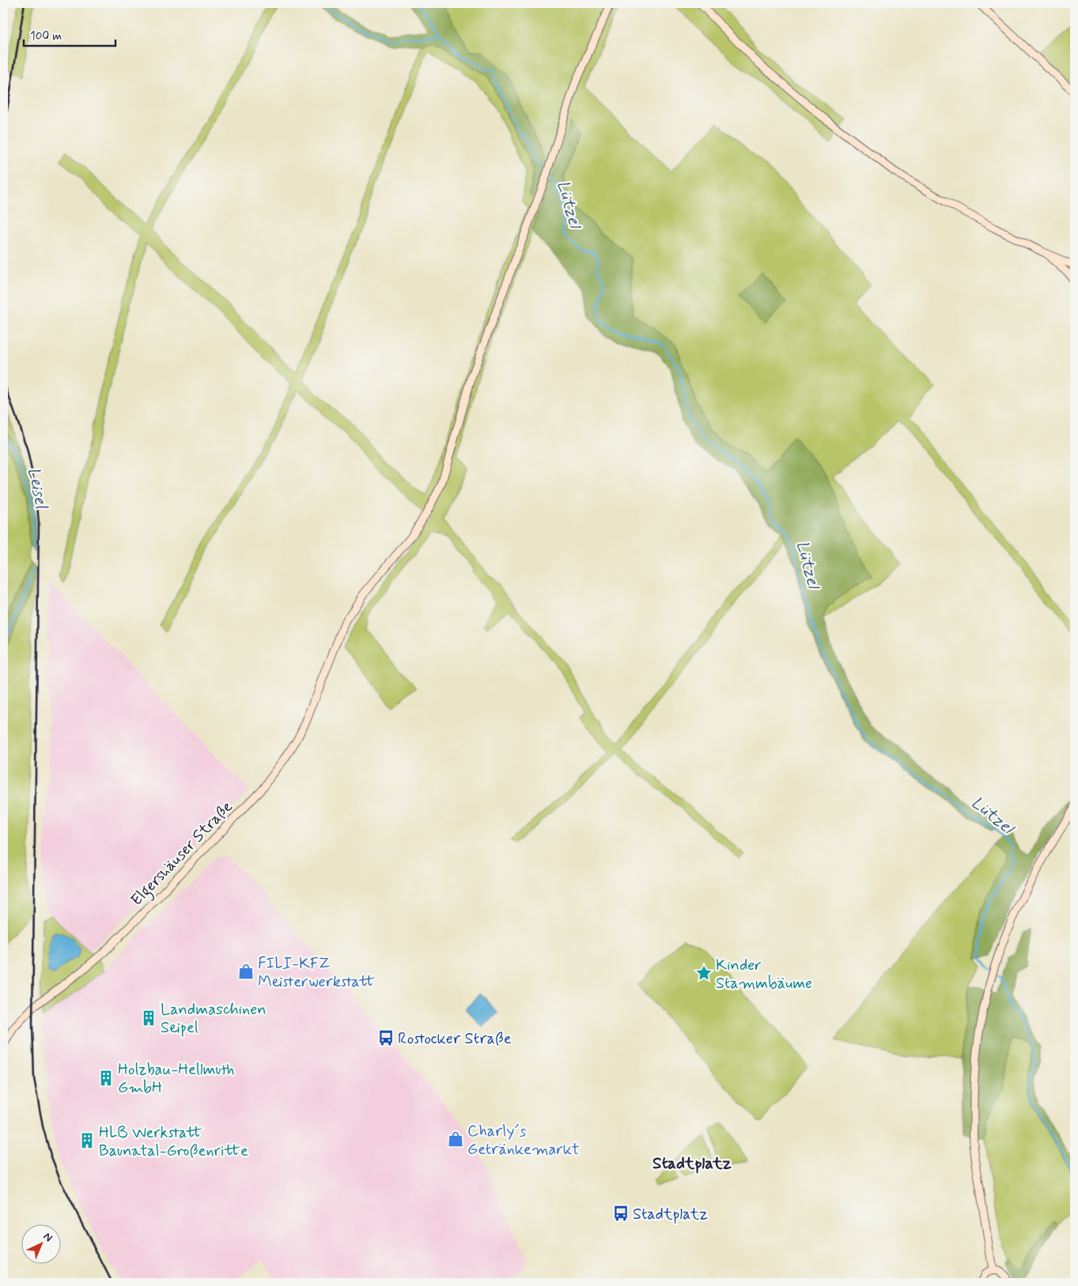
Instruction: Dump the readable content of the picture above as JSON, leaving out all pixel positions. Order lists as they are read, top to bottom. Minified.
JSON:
{"streets":{"street":["Elgershäuser Straße"]},"districts":["Stadtplatz"],"water":["Lützel","Leisel"],"places":{"shop":["FILI-KFZ Meisterwerkstatt","Charly´s Getränkemarkt"],"place":["Kinder Stammbäume"],"building":["Landmaschinen Seipel","Holzbau-Hellmuth GmbH","HLB Werkstatt Baunatal-Großenritte"],"bus stop":["Rostocker Straße","Stadtplatz"]},"scale_bar":"100 m","north":"top right"}
